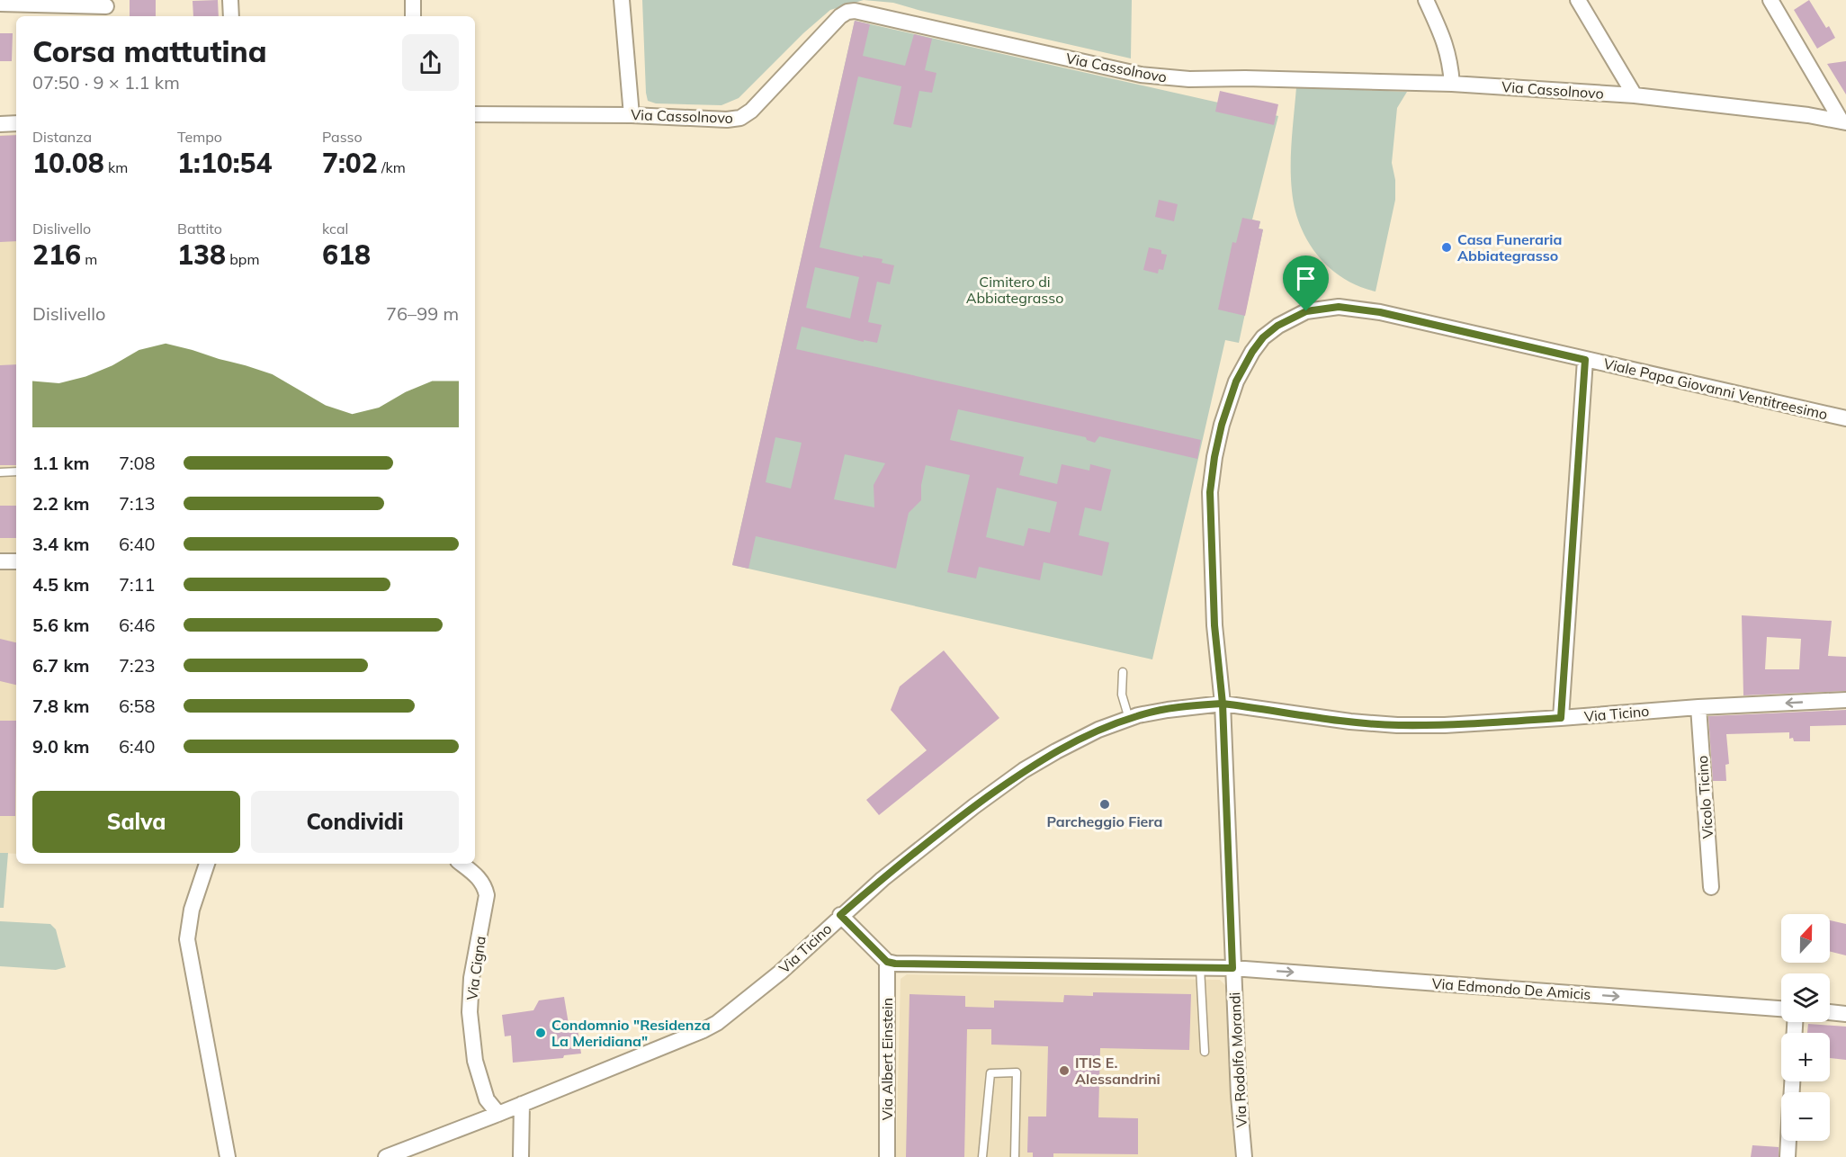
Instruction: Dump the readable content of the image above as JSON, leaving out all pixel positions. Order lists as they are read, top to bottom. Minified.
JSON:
{"streets":{"street":["Via Cassolnovo","Viale Papa Giovanni Ventitreesimo","Via Ticino","Vicolo Ticino","Via Cigna","Via Edmondo De Amicis","Via Albert Einstein","Via Rodolfo Morandi"]},"crossings":[["Viale Papa Giovanni Ventitreesimo","Via Ticino"],["Viale Papa Giovanni Ventitreesimo","Via Rodolfo Morandi"],["Via Ticino","Vicolo Ticino"],["Via Ticino","Via Cigna"],["Via Ticino","Via Rodolfo Morandi"],["Via Edmondo De Amicis","Via Albert Einstein"],["Via Edmondo De Amicis","Via Rodolfo Morandi"]],"one_way":["Via Edmondo De Amicis"],"parks":["Cimitero di Abbiategrasso"],"places":["Casa Funeraria Abbiategrasso","Parcheggio Fiera","Condomnio \"Residenza La Meridiana\"","ITIS E. Alessandrini"],"north":"top","page":{"heading":["Corsa mattutina","07:50 · 9 × 1.1 km"],"stats":[["Distanza","10.08 km"],["Tempo","1:10:54"],["Passo","7:02 /km"],["Dislivello","216 m"],["Battito","138 bpm"],["kcal","618"]],"chart":["Dislivello","76–99 m"],"list":[{"name":"1.1 km","note":"7:08"},{"name":"2.2 km","note":"7:13"},{"name":"3.4 km","note":"6:40"},{"name":"4.5 km","note":"7:11"},{"name":"5.6 km","note":"6:46"},{"name":"6.7 km","note":"7:23"},{"name":"7.8 km","note":"6:58"},{"name":"9.0 km","note":"6:40"}],"buttons":["Salva","Condividi"],"map_buttons":["+","−"]}}
